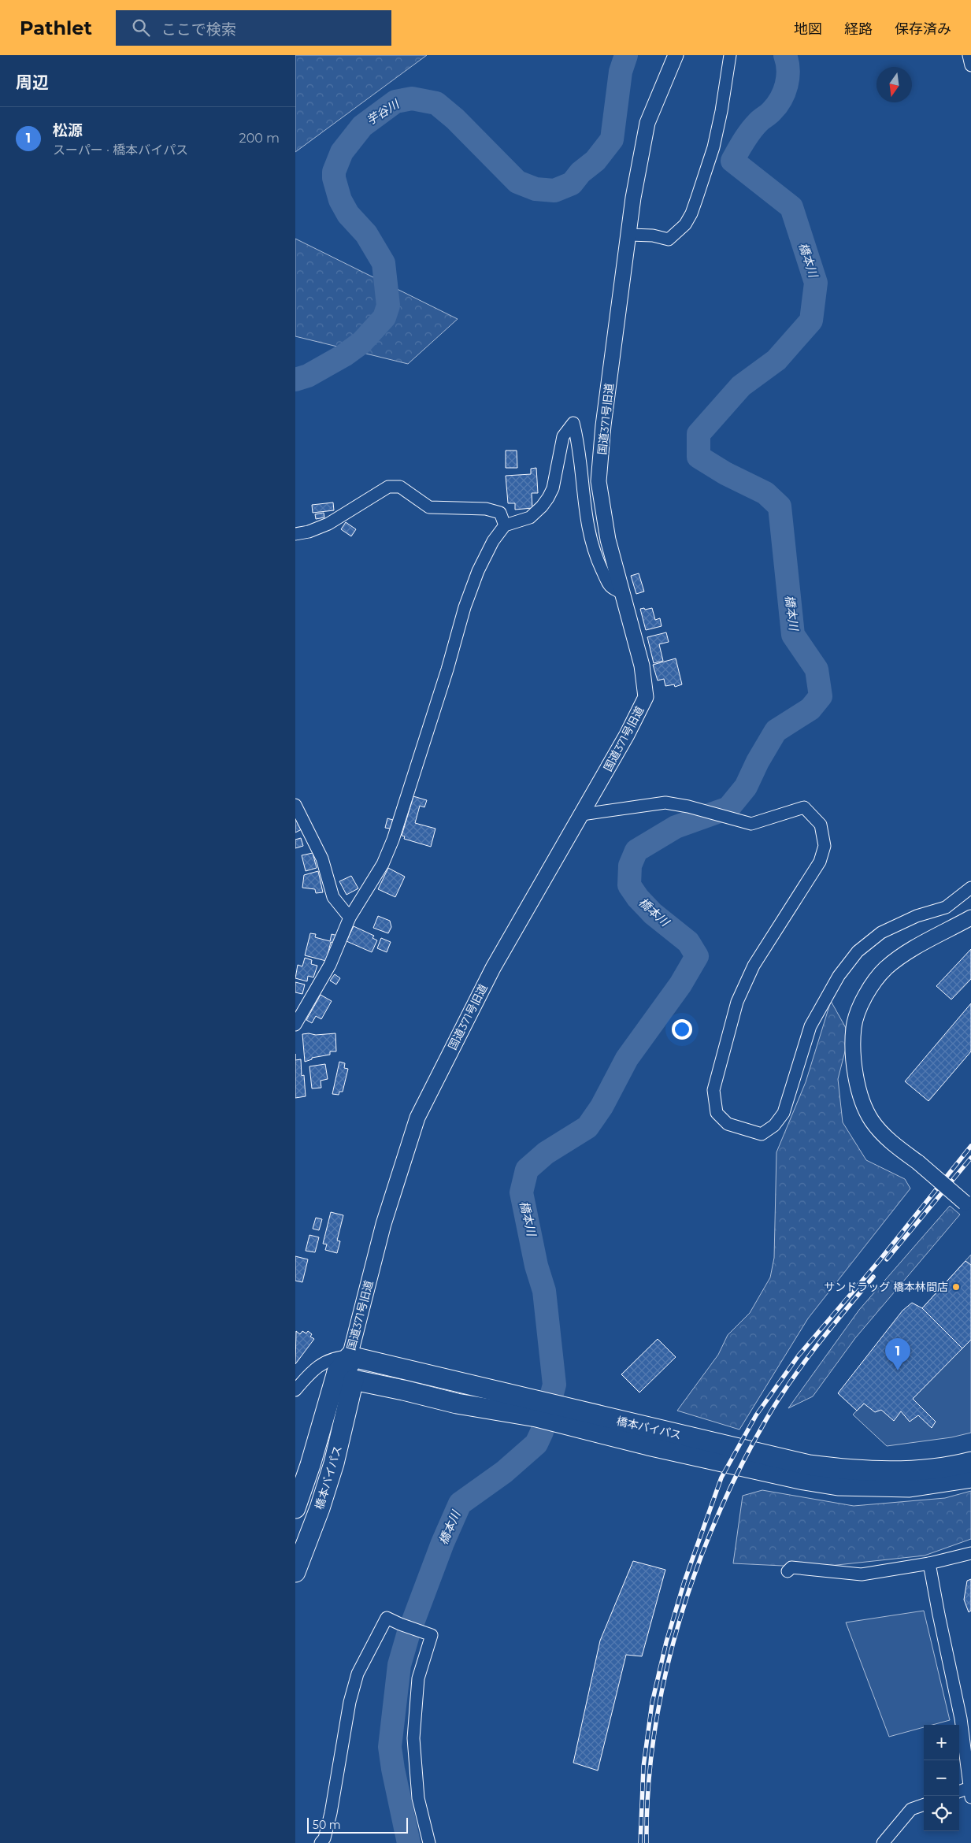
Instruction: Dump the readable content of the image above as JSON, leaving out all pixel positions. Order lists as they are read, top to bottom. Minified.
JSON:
{"streets":{"highway":["橋本バイパス"],"street":["国道371号旧道"]},"crossings":[["国道371号旧道","橋本バイパス"]],"water":["芋谷川","橋本川"],"places":["サンドラッグ 橋本林間店"],"scale_bar":"50 m","north":"bottom","page":{"header":"Pathlet","search":"ここで検索","nav":["地図","経路","保存済み"],"heading":"周辺","list":[{"mark":"1","name":"松源","note":"スーパー · 橋本バイパス","value":"200 m"}],"pins":"1","map_buttons":["+","−"],"scale":"50 m"}}
